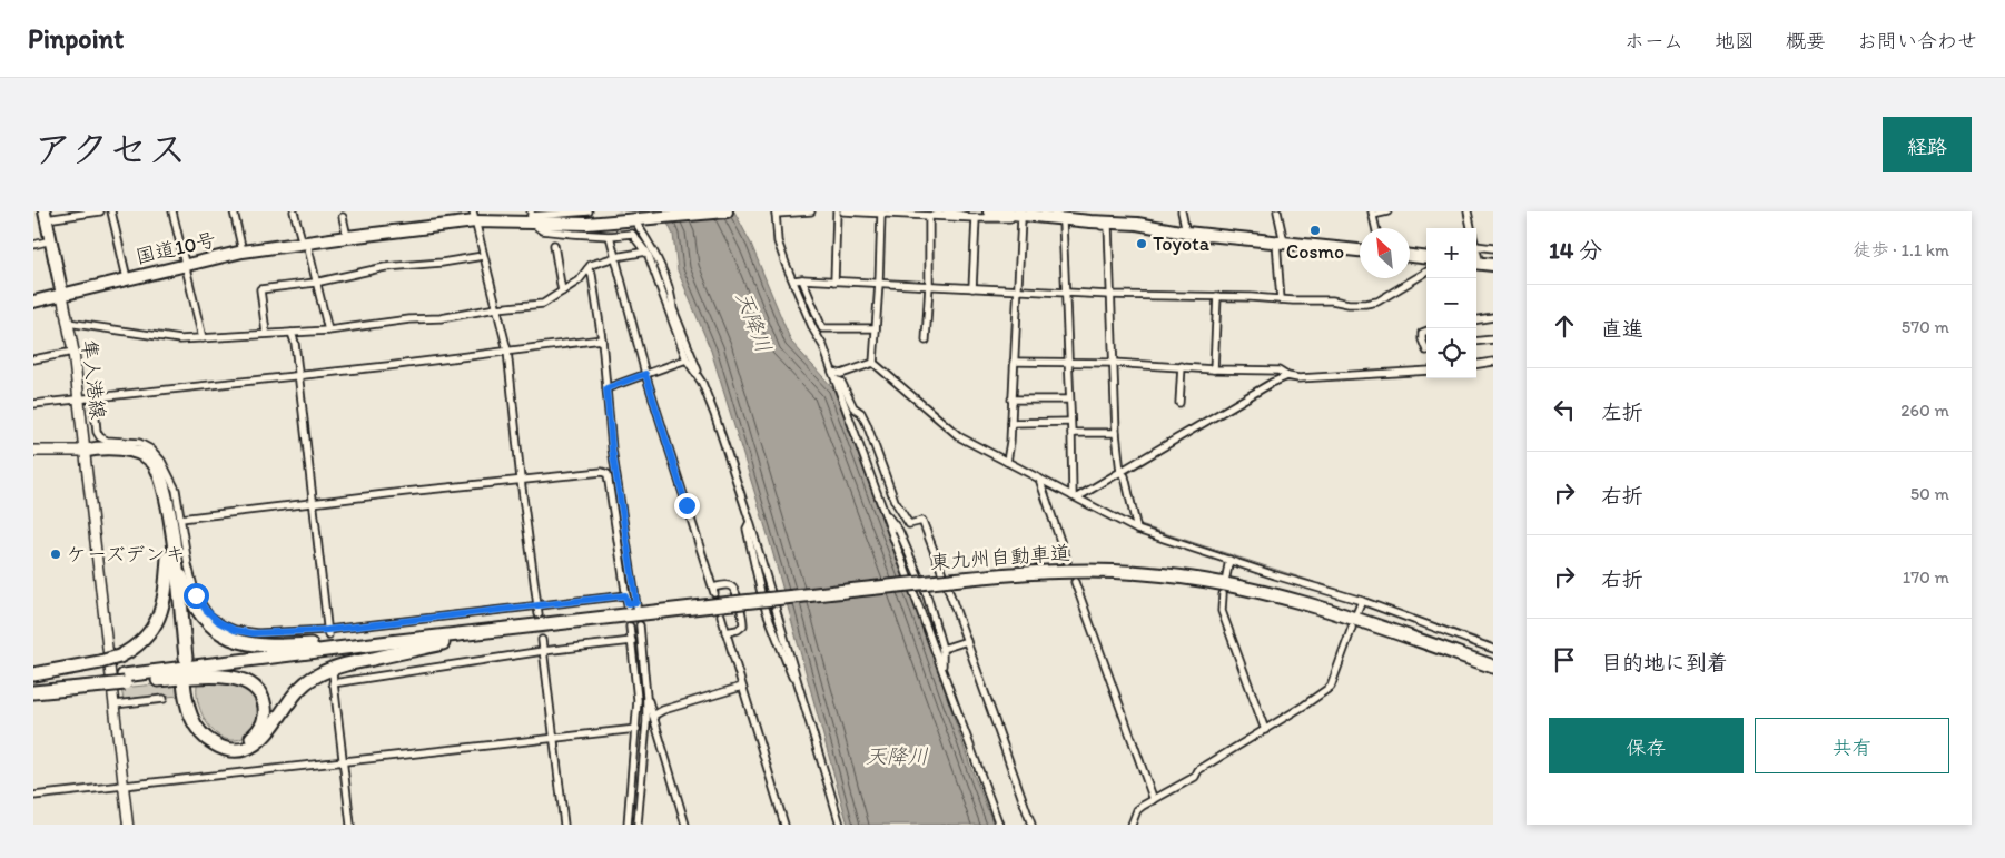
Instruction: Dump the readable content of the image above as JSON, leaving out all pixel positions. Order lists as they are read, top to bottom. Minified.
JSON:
{"streets":{"highway":["国道10号","東九州自動車道"],"main road":["隼人港線"]},"crossings":[["国道10号","隼人港線"]],"water":["天降川"],"places":["Cosmo","Toyota","ケーズデンキ"],"north":"top left","page":{"header":"Pinpoint","nav":["ホーム","地図","概要","お問い合わせ"],"title":"アクセス","buttons":["経路",["保存","共有"]],"heading":["14 分","徒歩 · 1.1 km"],"map_buttons":["+","−"],"list":[["直進","570 m"],["左折","260 m"],["右折","50 m"],["右折","170 m"],"目的地に到着"]}}
